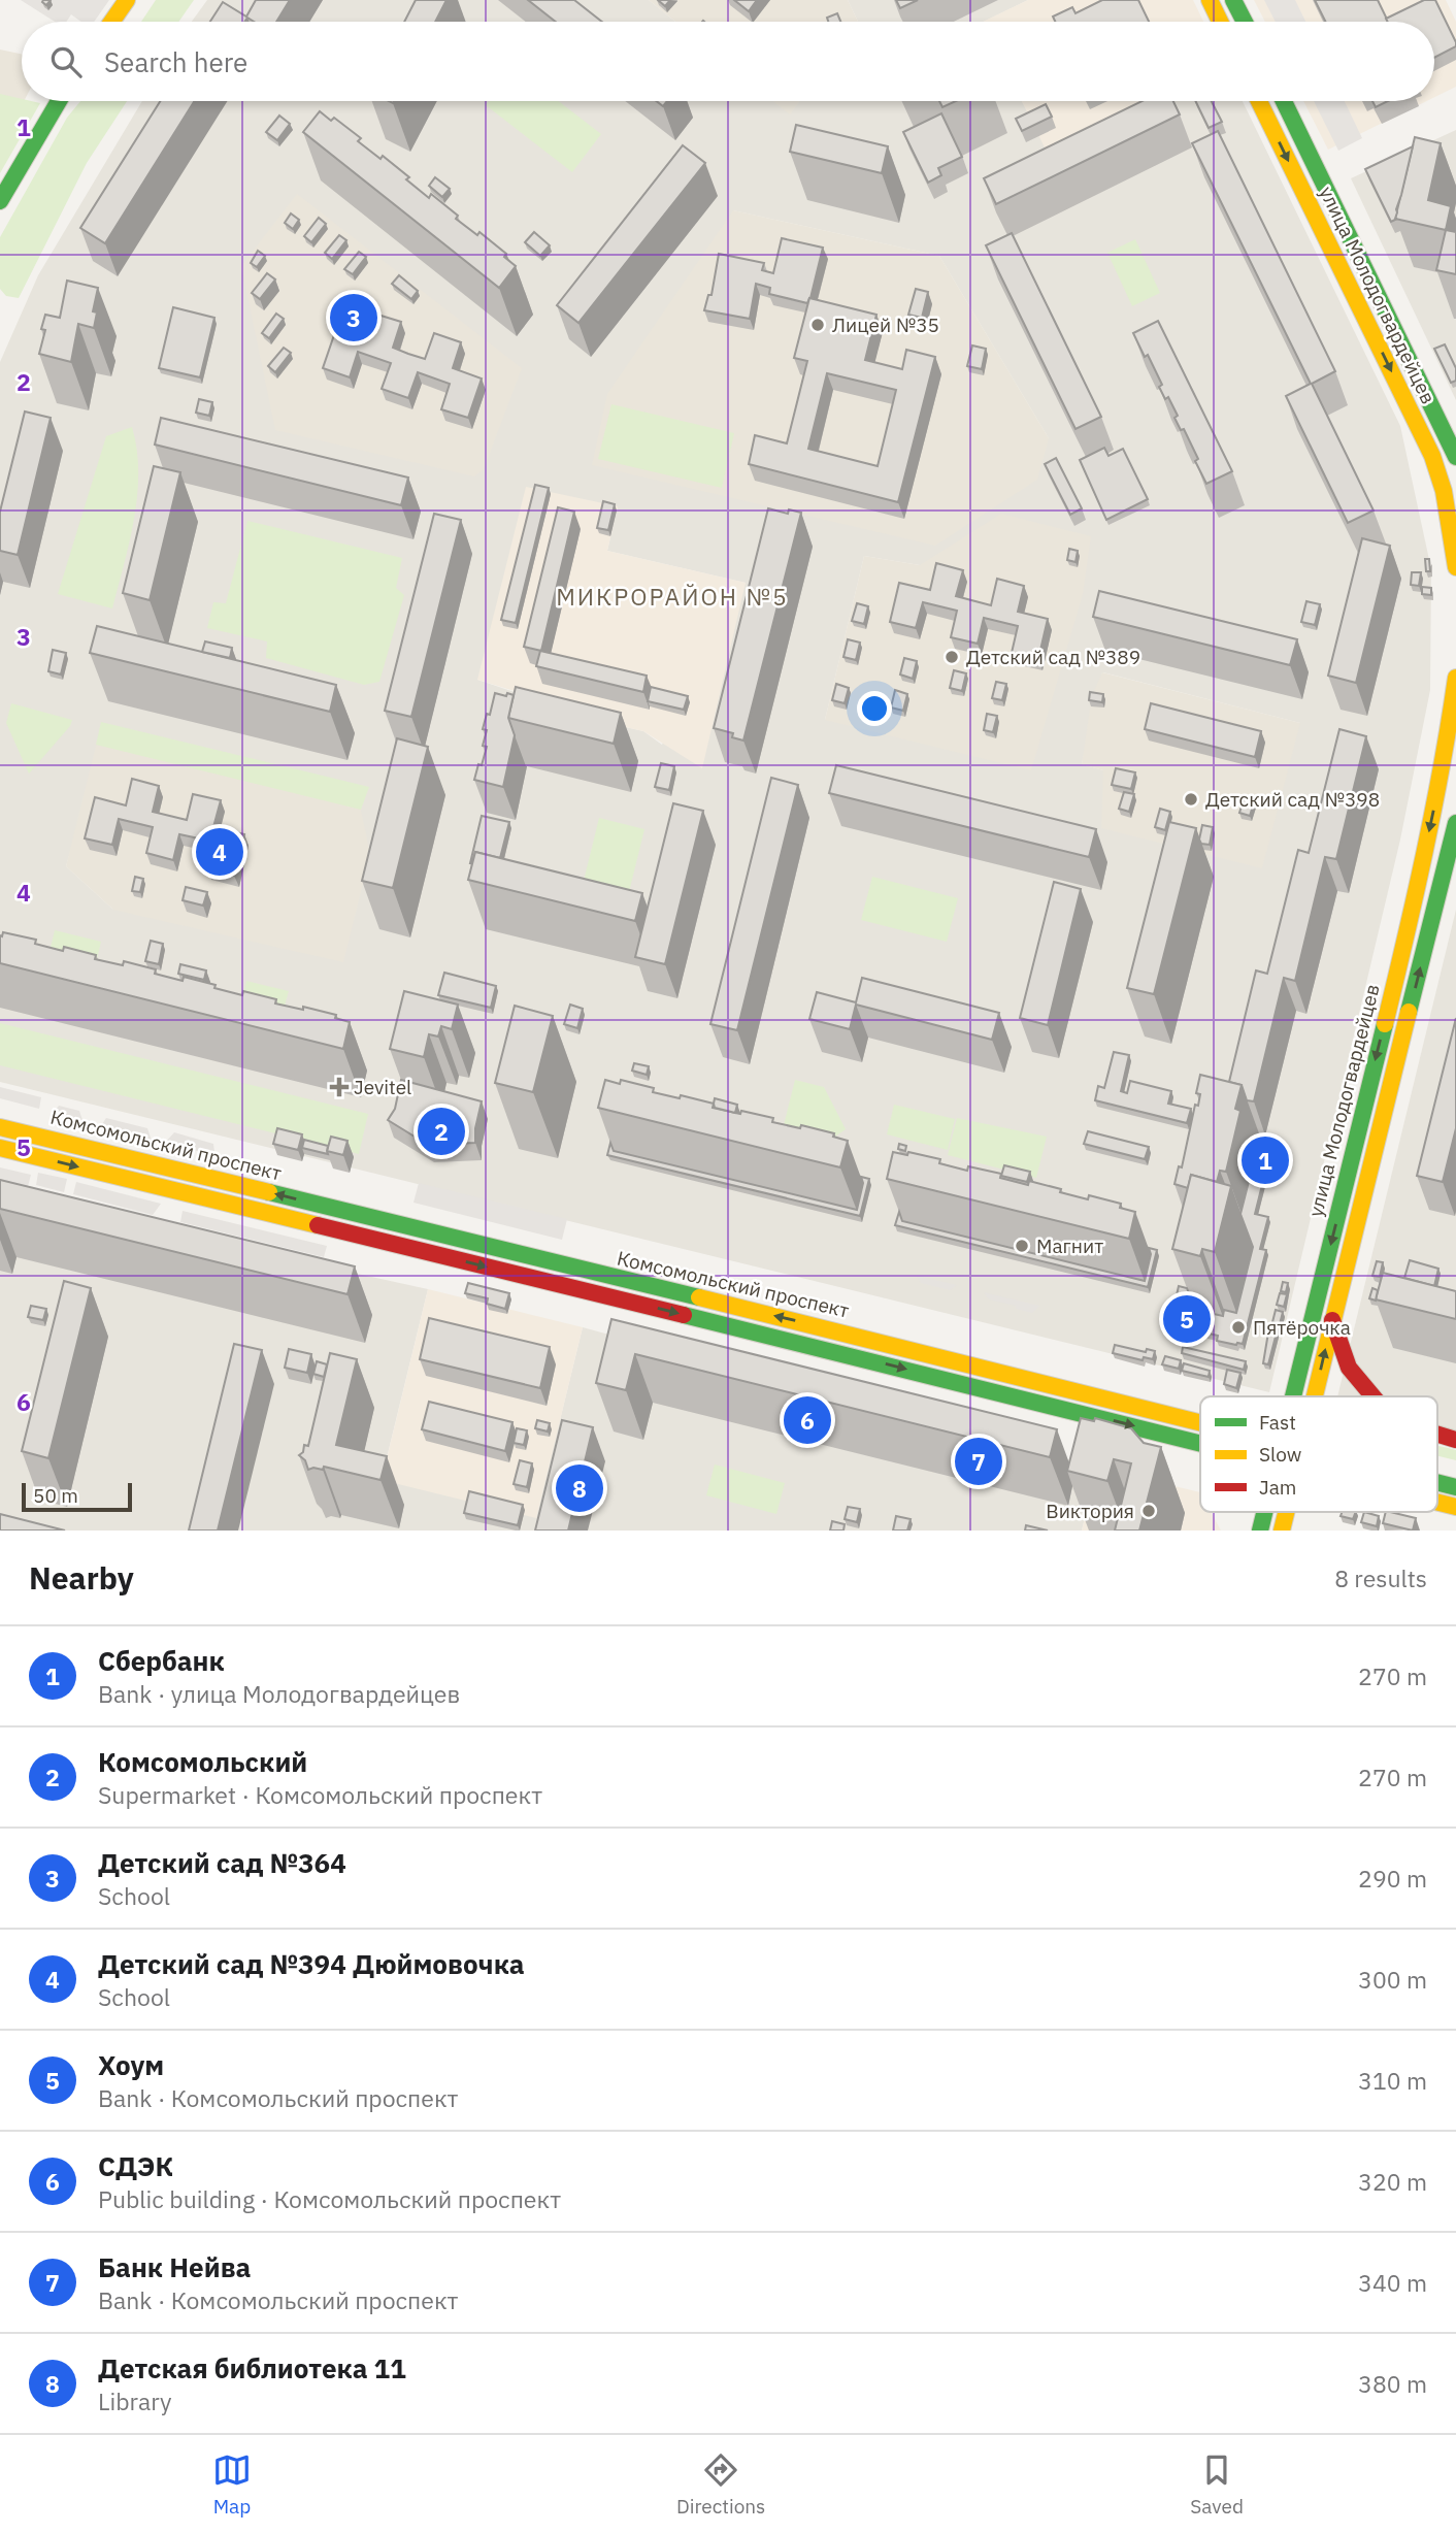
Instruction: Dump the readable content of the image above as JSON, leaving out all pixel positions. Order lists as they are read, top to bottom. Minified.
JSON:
{"streets":{"main road":["улица Молодогвардейцев","Комсомольский проспект"]},"districts":["МИКРОРАЙОН №5"],"places":{"other":["Лицей №35","Детский сад №389","Детский сад №398","Магнит","Пятёрочка","Виктория"],"health":["Jevitel"]},"legend":["Fast","Slow","Jam"],"scale_bar":"50 m","page":{"search":"Search here","pins":["3","4","2","1","5","6","7","8"],"scale":"50 m","heading":["Nearby","8 results"],"list":[{"mark":"1","name":"Сбербанк","note":"Bank · улица Молодогвардейцев","value":"270 m"},{"mark":"2","name":"Комсомольский","note":"Supermarket · Комсомольский проспект","value":"270 m"},{"mark":"3","name":"Детский сад №364","note":"School","value":"290 m"},{"mark":"4","name":"Детский сад №394 Дюймовочка","note":"School","value":"300 m"},{"mark":"5","name":"Хоум","note":"Bank · Комсомольский проспект","value":"310 m"},{"mark":"6","name":"СДЭК","note":"Public building · Комсомольский проспект","value":"320 m"},{"mark":"7","name":"Банк Нейва","note":"Bank · Комсомольский проспект","value":"340 m"},{"mark":"8","name":"Детская библиотека 11","note":"Library","value":"380 m"}],"nav":["Map","Directions","Saved"]},"grid":{"rows":["1","2","3","4","5","6"]}}
